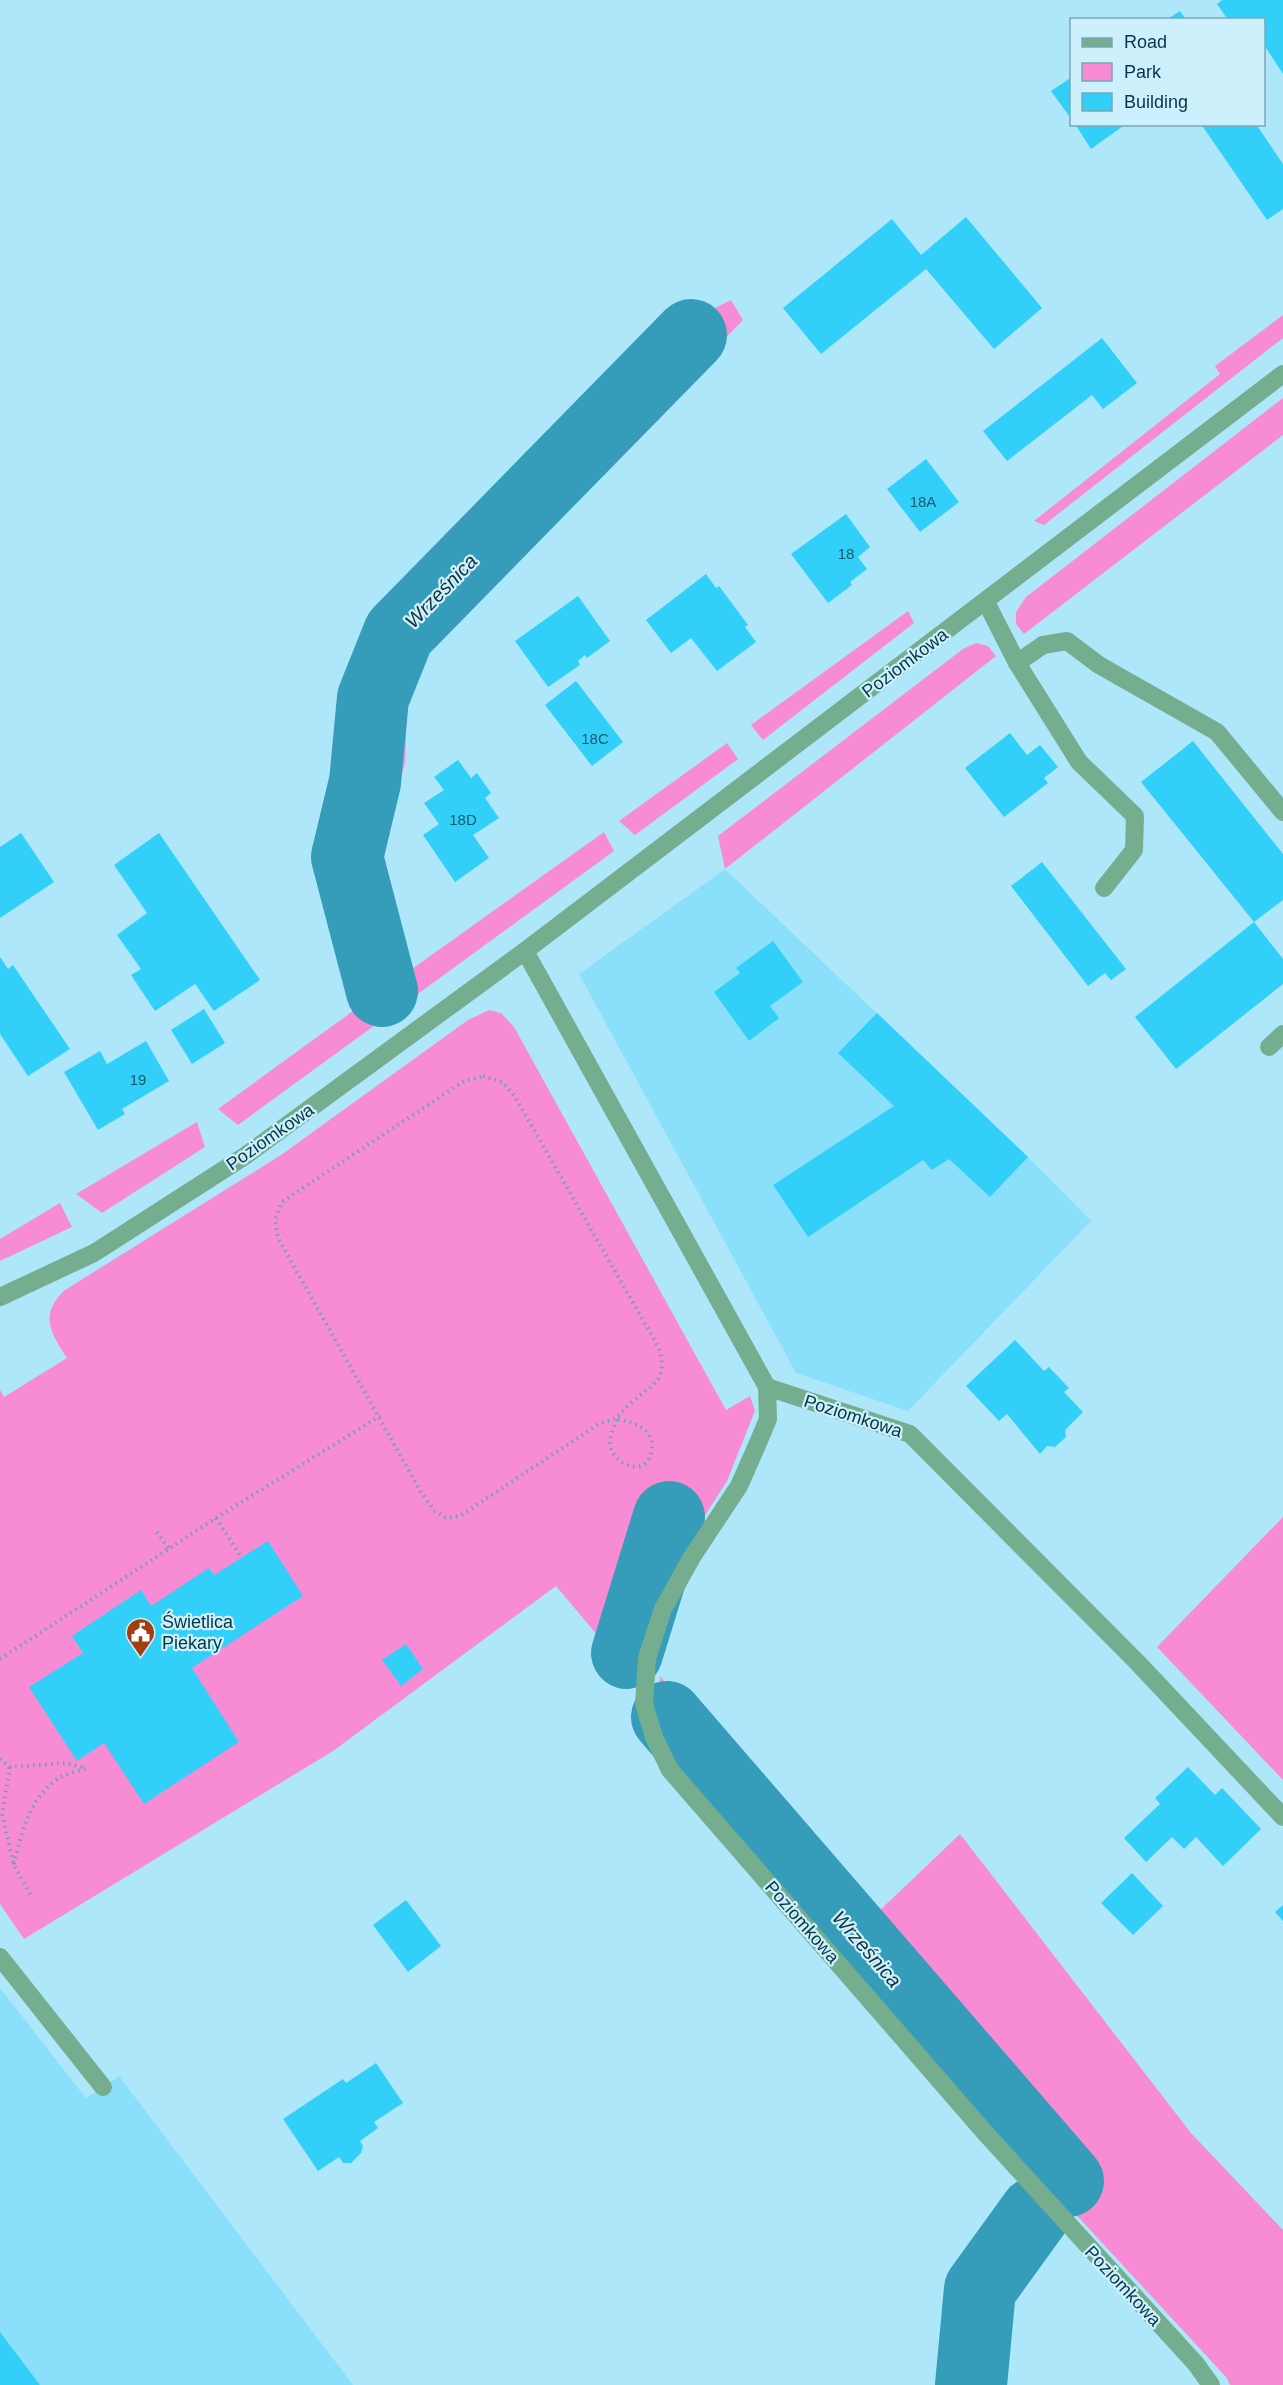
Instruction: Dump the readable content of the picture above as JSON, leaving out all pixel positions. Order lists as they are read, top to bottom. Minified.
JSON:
{"streets":{"street":["Poziomkowa"]},"water":["Wrześnica"],"places":{"public building":["Świetlica Piekary"]},"house_numbers":["18A","18","18C","18D","19"],"legend":["Road","Park","Building"]}
